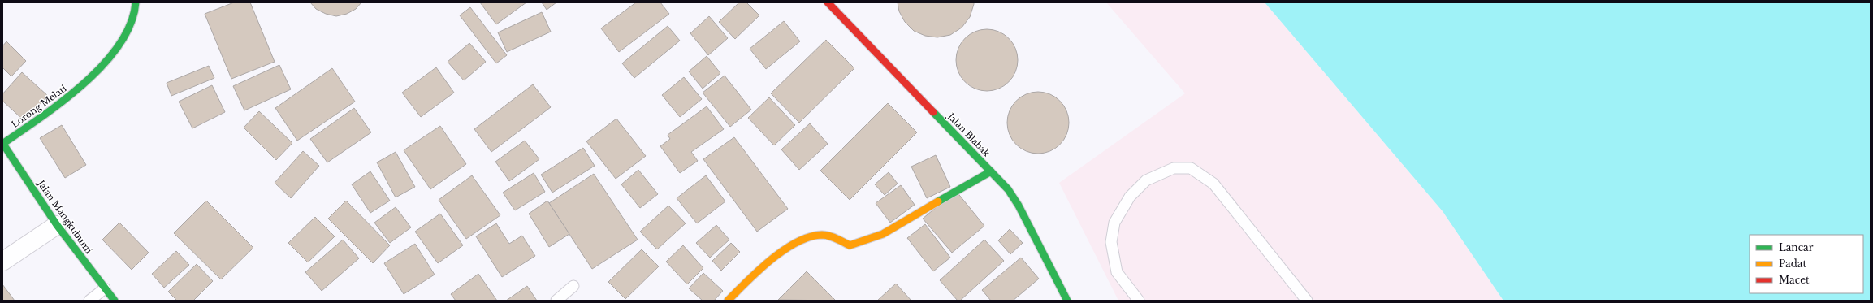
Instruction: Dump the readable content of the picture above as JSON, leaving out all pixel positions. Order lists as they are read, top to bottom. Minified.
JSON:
{"streets":{"street":["Lorong Melati","Jalan Blabak","Jalan Mangkubumi"]},"crossings":[["Lorong Melati","Jalan Mangkubumi"]],"legend":["Lancar","Padat","Macet"]}
